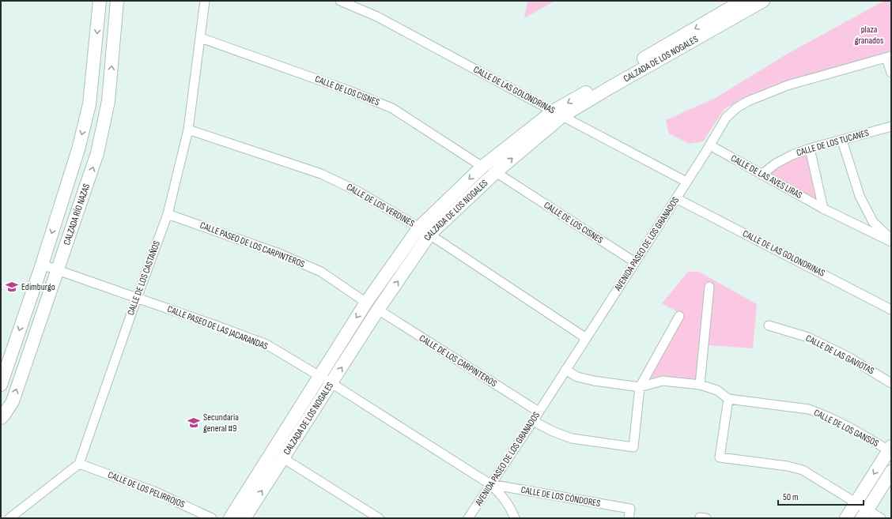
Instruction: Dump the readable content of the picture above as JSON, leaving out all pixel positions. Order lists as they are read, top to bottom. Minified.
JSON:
{"streets":{"street":["CALZADA DE LOS NOGALES","CALLE DE LAS GOLONDRINAS","CALLE DE LOS CISNES","CALLE DE LOS TUCANES","CALLE DE LAS AVES LIRAS","CALLE DE LOS VERDINES","CALZADA RÍO NAZAS","AVENIDA PASEO DE LOS GRANADOS","CALLE PASEO DE LOS CARPINTEROS","CALLE DE LOS CASTAÑOS","CALLE PASEO DE LAS JACARANDAS","CALLE DE LAS GAVIOTAS","CALLE DE LOS CARPINTEROS","CALLE DE LOS GANSOS","CALLE DE LOS PELIRROJOS","CALLE DE LOS CÓNDORES"]},"crossings":[["CALZADA DE LOS NOGALES","CALLE DE LAS GOLONDRINAS"],["CALZADA DE LOS NOGALES","CALLE DE LOS CISNES"],["CALZADA DE LOS NOGALES","CALLE DE LOS VERDINES"],["CALZADA DE LOS NOGALES","CALLE PASEO DE LOS CARPINTEROS"],["CALZADA DE LOS NOGALES","CALLE PASEO DE LAS JACARANDAS"],["CALZADA DE LOS NOGALES","CALLE DE LOS CARPINTEROS"],["CALLE DE LAS GOLONDRINAS","AVENIDA PASEO DE LOS GRANADOS"],["CALLE DE LOS CISNES","AVENIDA PASEO DE LOS GRANADOS"],["CALLE DE LOS CISNES","CALLE DE LOS CASTAÑOS"],["CALLE DE LOS TUCANES","CALLE DE LAS AVES LIRAS"],["CALLE DE LAS AVES LIRAS","AVENIDA PASEO DE LOS GRANADOS"],["CALLE DE LOS VERDINES","AVENIDA PASEO DE LOS GRANADOS"],["CALLE DE LOS VERDINES","CALLE DE LOS CASTAÑOS"],["CALZADA RÍO NAZAS","CALLE PASEO DE LAS JACARANDAS"],["AVENIDA PASEO DE LOS GRANADOS","CALLE PASEO DE LAS JACARANDAS"],["AVENIDA PASEO DE LOS GRANADOS","CALLE DE LOS CARPINTEROS"],["AVENIDA PASEO DE LOS GRANADOS","CALLE DE LOS GANSOS"],["AVENIDA PASEO DE LOS GRANADOS","CALLE DE LOS CÓNDORES"],["CALLE PASEO DE LOS CARPINTEROS","CALLE DE LOS CASTAÑOS"],["CALLE DE LOS CASTAÑOS","CALLE PASEO DE LAS JACARANDAS"],["CALLE DE LOS CASTAÑOS","CALLE DE LOS PELIRROJOS"],["CALLE PASEO DE LAS JACARANDAS","CALLE DE LOS CÓNDORES"]],"parks":["plaza granados"],"places":{"school or university":["Edimburgo","Secundaria general #9"]},"scale_bar":"50 m"}
